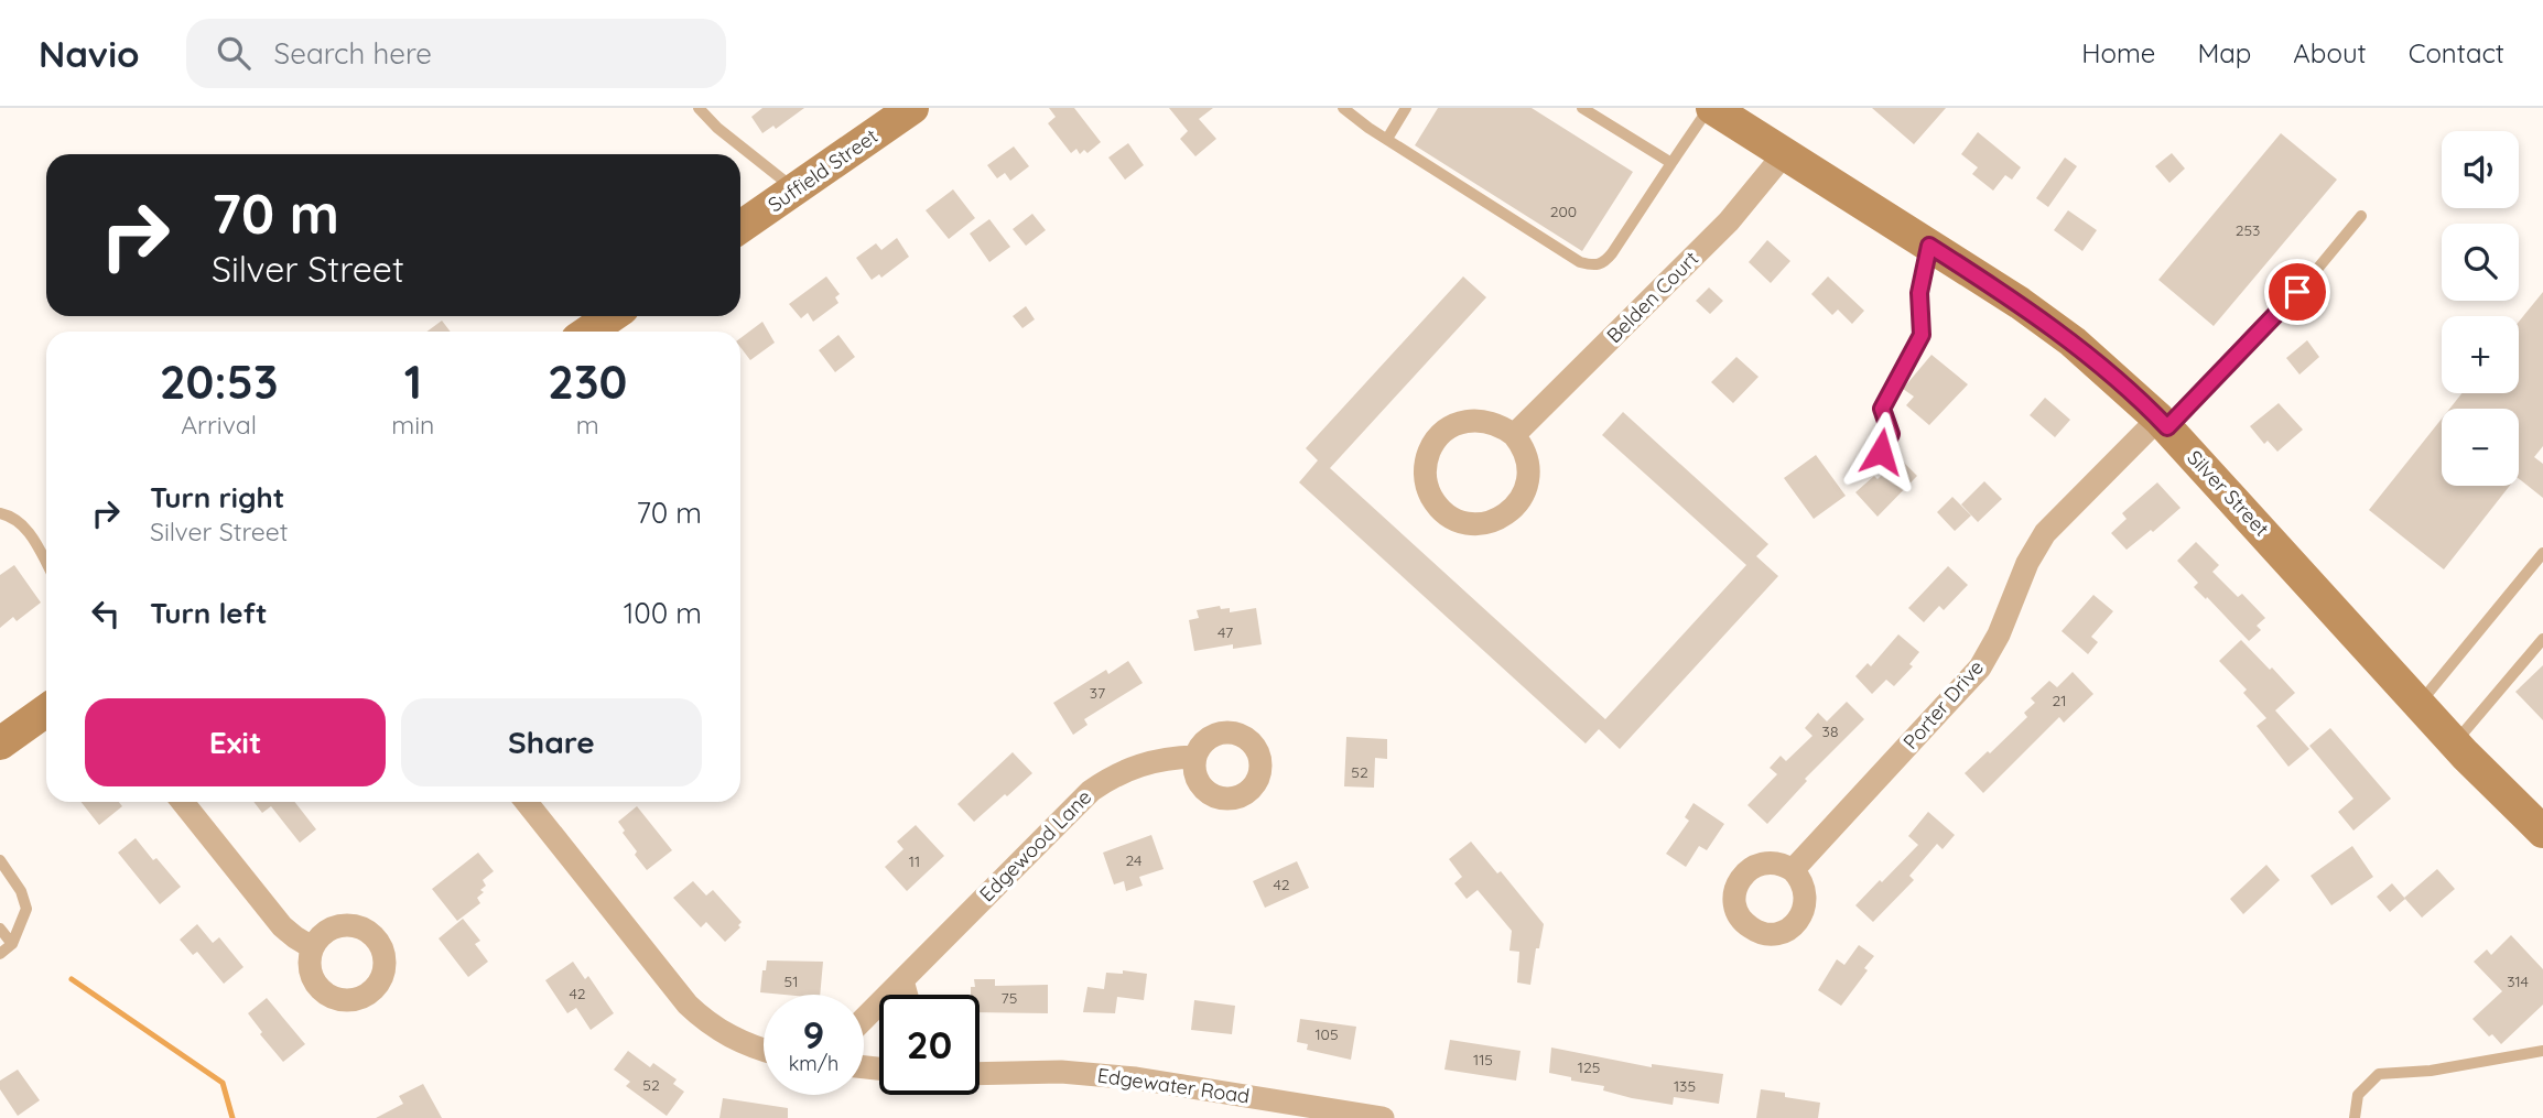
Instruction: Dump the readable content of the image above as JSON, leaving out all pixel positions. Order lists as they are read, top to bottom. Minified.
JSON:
{"streets":{"street":["Suffield Street","Belden Court","Silver Street","Porter Drive","Edgewood Lane","Edgewater Road"]},"crossings":[["Belden Court","Silver Street"],["Silver Street","Porter Drive"]],"house_numbers":["200","253","47","37","21","38","52","24","11","42","51","314","42","75","105","115","125","52","135"],"page":{"header":"Navio","search":"Search here","nav":["Home","Map","About","Contact"],"map_buttons":["+","−"],"turn":["70 m","Silver Street"],"eta":["20:53","Arrival","1","min","230","m"],"list":[{"name":"Turn right","note":"Silver Street","value":"70 m"},{"name":"Turn left","value":"100 m"}],"buttons":["Exit","Share"],"speed":"9 km/h","limit":"20"}}
